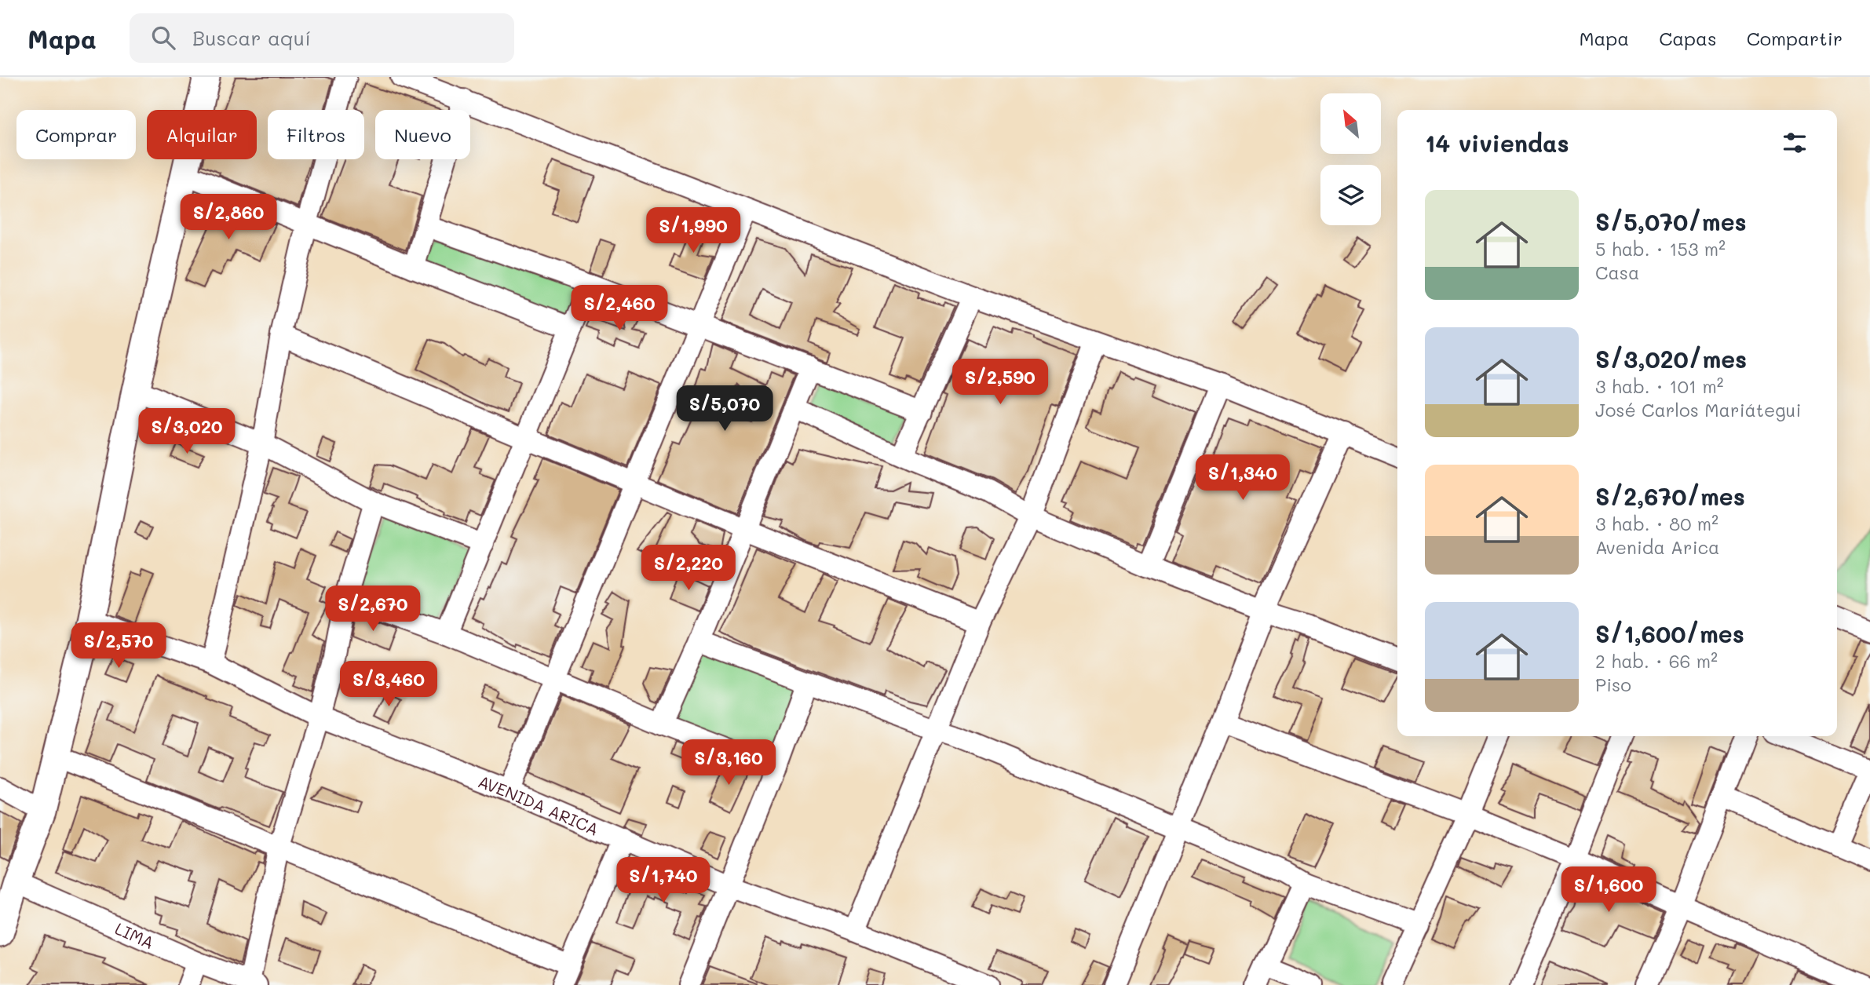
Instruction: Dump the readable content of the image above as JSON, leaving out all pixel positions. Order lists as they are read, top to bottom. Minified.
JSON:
{"streets":{"street":["AVENIDA ARICA","LIMA"]},"north":"top left","page":{"header":"Mapa","search":"Buscar aquí","nav":["Mapa","Capas","Compartir"],"chip":["Comprar","Alquilar","Filtros","Nuevo"],"heading":"14 viviendas","list":[{"name":"S/5,070/mes","note":"5 hab. · 153 m² · Casa"},{"name":"S/3,020/mes","note":"3 hab. · 101 m² · José Carlos Mariátegui"},{"name":"S/2,670/mes","note":"3 hab. · 80 m² · Avenida Arica"},{"name":"S/1,600/mes","note":"2 hab. · 66 m² · Piso"}],"price":["S/2,860","S/1,990","S/2,460","S/2,590","S/5,070","S/3,020","S/1,340","S/2,220","S/2,670","S/2,570","S/3,460","S/3,160","S/1,740","S/1,600"]}}
